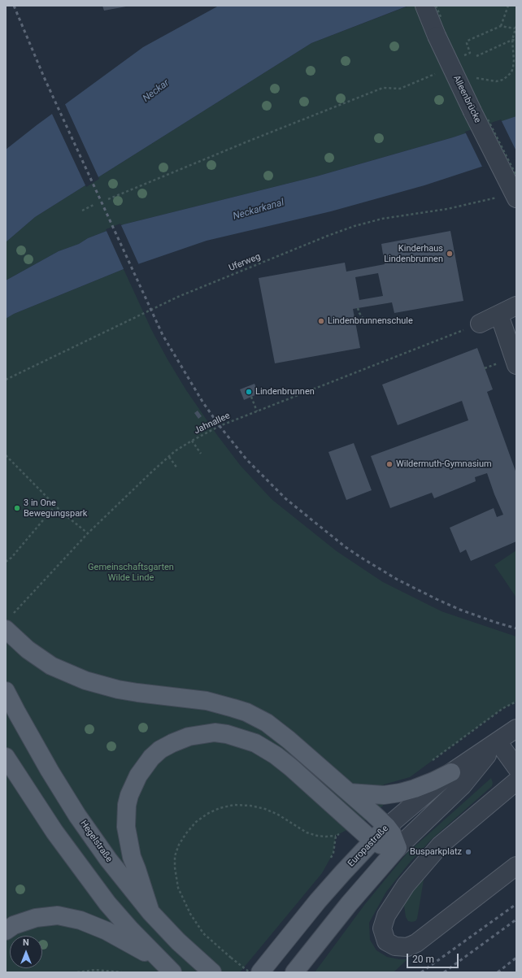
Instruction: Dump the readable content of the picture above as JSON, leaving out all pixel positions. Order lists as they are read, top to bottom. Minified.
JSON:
{"streets":{"main road":["Hegelstraße","Europastraße"],"street":["Alleenbrücke"],"path":["Uferweg","Jahnallee"]},"crossings":[["Alleenbrücke","Uferweg"]],"water":["Neckar","Neckarkanal"],"parks":["Gemeinschaftsgarten Wilde Linde"],"places":["Kinderhaus Lindenbrunnen","Lindenbrunnenschule","Lindenbrunnen","Wildermuth-Gymnasium","3 in One Bewegungspark","Busparkplatz"],"scale_bar":"20 m","north":"top"}
